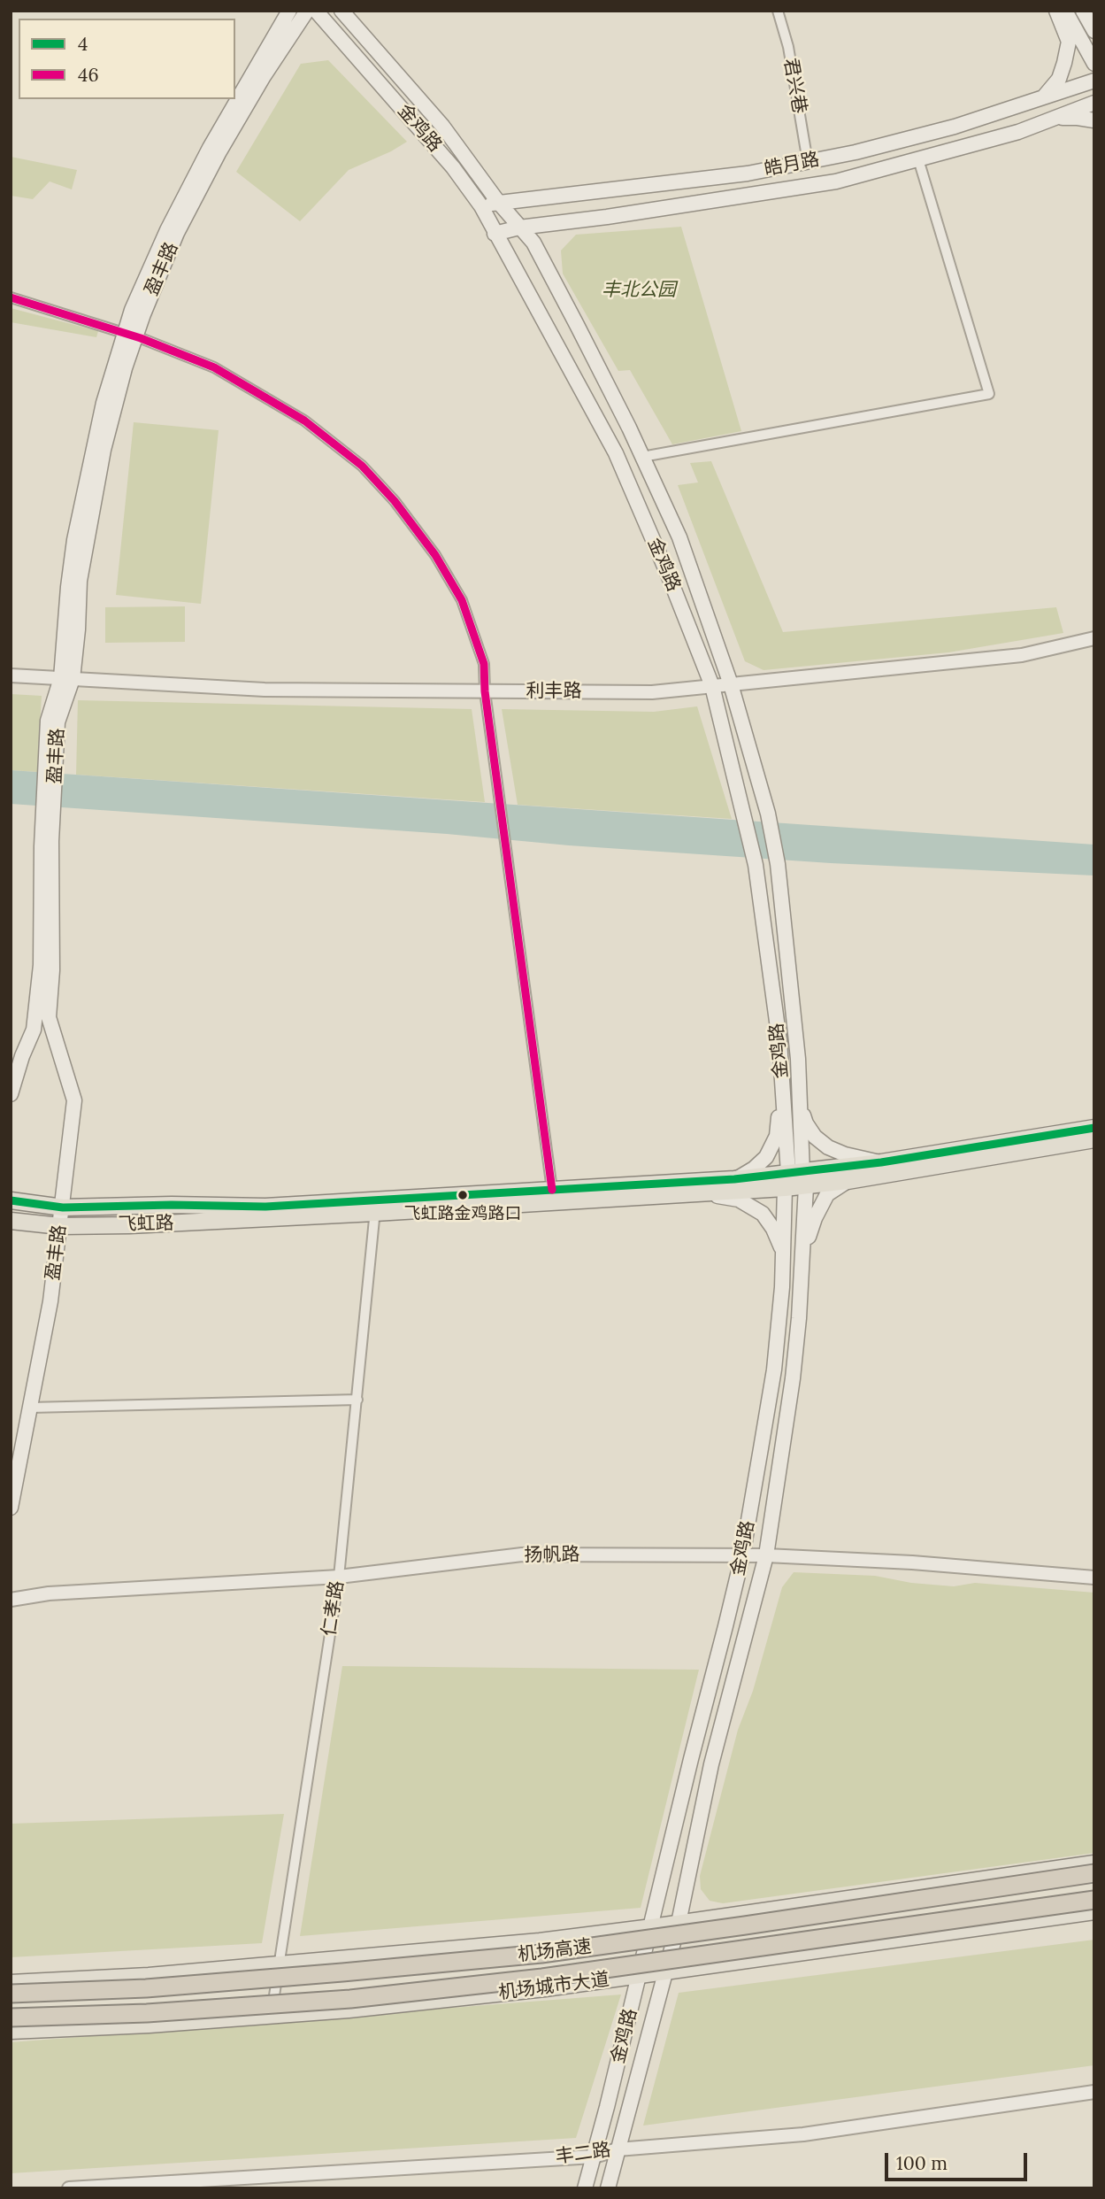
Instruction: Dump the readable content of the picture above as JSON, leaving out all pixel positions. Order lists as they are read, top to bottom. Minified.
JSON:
{"streets":{"highway":["机场高速"],"main road":["金鸡路","皓月路","盈丰路","飞虹路","机场城市大道"],"street":["君兴巷","利丰路","扬帆路","仁孝路","丰二路"]},"crossings":[["君兴巷","皓月路"],["金鸡路","皓月路"],["金鸡路","利丰路"],["金鸡路","飞虹路"],["金鸡路","扬帆路"],["金鸡路","机场城市大道"],["金鸡路","丰二路"],["盈丰路","利丰路"],["盈丰路","飞虹路"],["飞虹路","仁孝路"],["扬帆路","仁孝路"],["仁孝路","机场城市大道"]],"parks":["丰北公园"],"places":["飞虹路金鸡路口"],"lines":["transit line 46","transit line 4"],"legend":["4","46"],"scale_bar":"100 m"}
